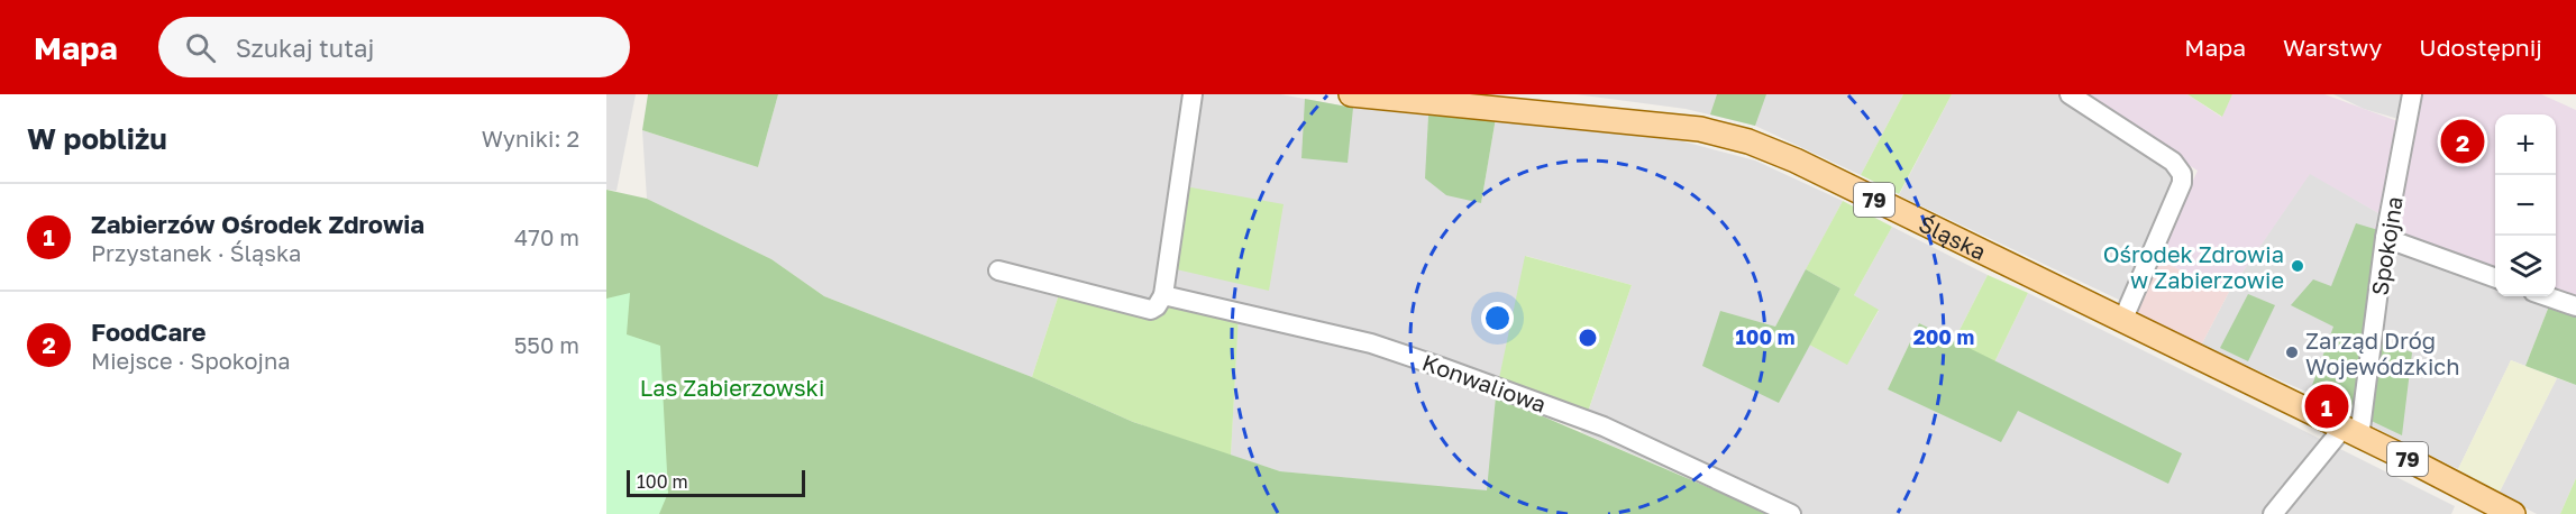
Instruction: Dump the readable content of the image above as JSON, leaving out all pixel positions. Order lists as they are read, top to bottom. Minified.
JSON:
{"streets":{"main road":["79","Śląska"],"street":["Spokojna","Konwaliowa"]},"crossings":[["Śląska","Spokojna"]],"parks":["Las Zabierzowski"],"places":["Ośrodek Zdrowia w Zabierzowie","Zarząd Dróg Wojewódzkich"],"scale_bar":"100 m","page":{"header":"Mapa","search":"Szukaj tutaj","nav":["Mapa","Warstwy","Udostępnij"],"heading":["W pobliżu","Wyniki: 2"],"map_buttons":["+","−"],"pins":["2","1"],"list":[{"mark":"1","name":"Zabierzów Ośrodek Zdrowia","note":"Przystanek · Śląska","value":"470 m"},{"mark":"2","name":"FoodCare","note":"Miejsce · Spokojna","value":"550 m"}],"scale":"100 m"},"rings":["100 m","200 m"]}
